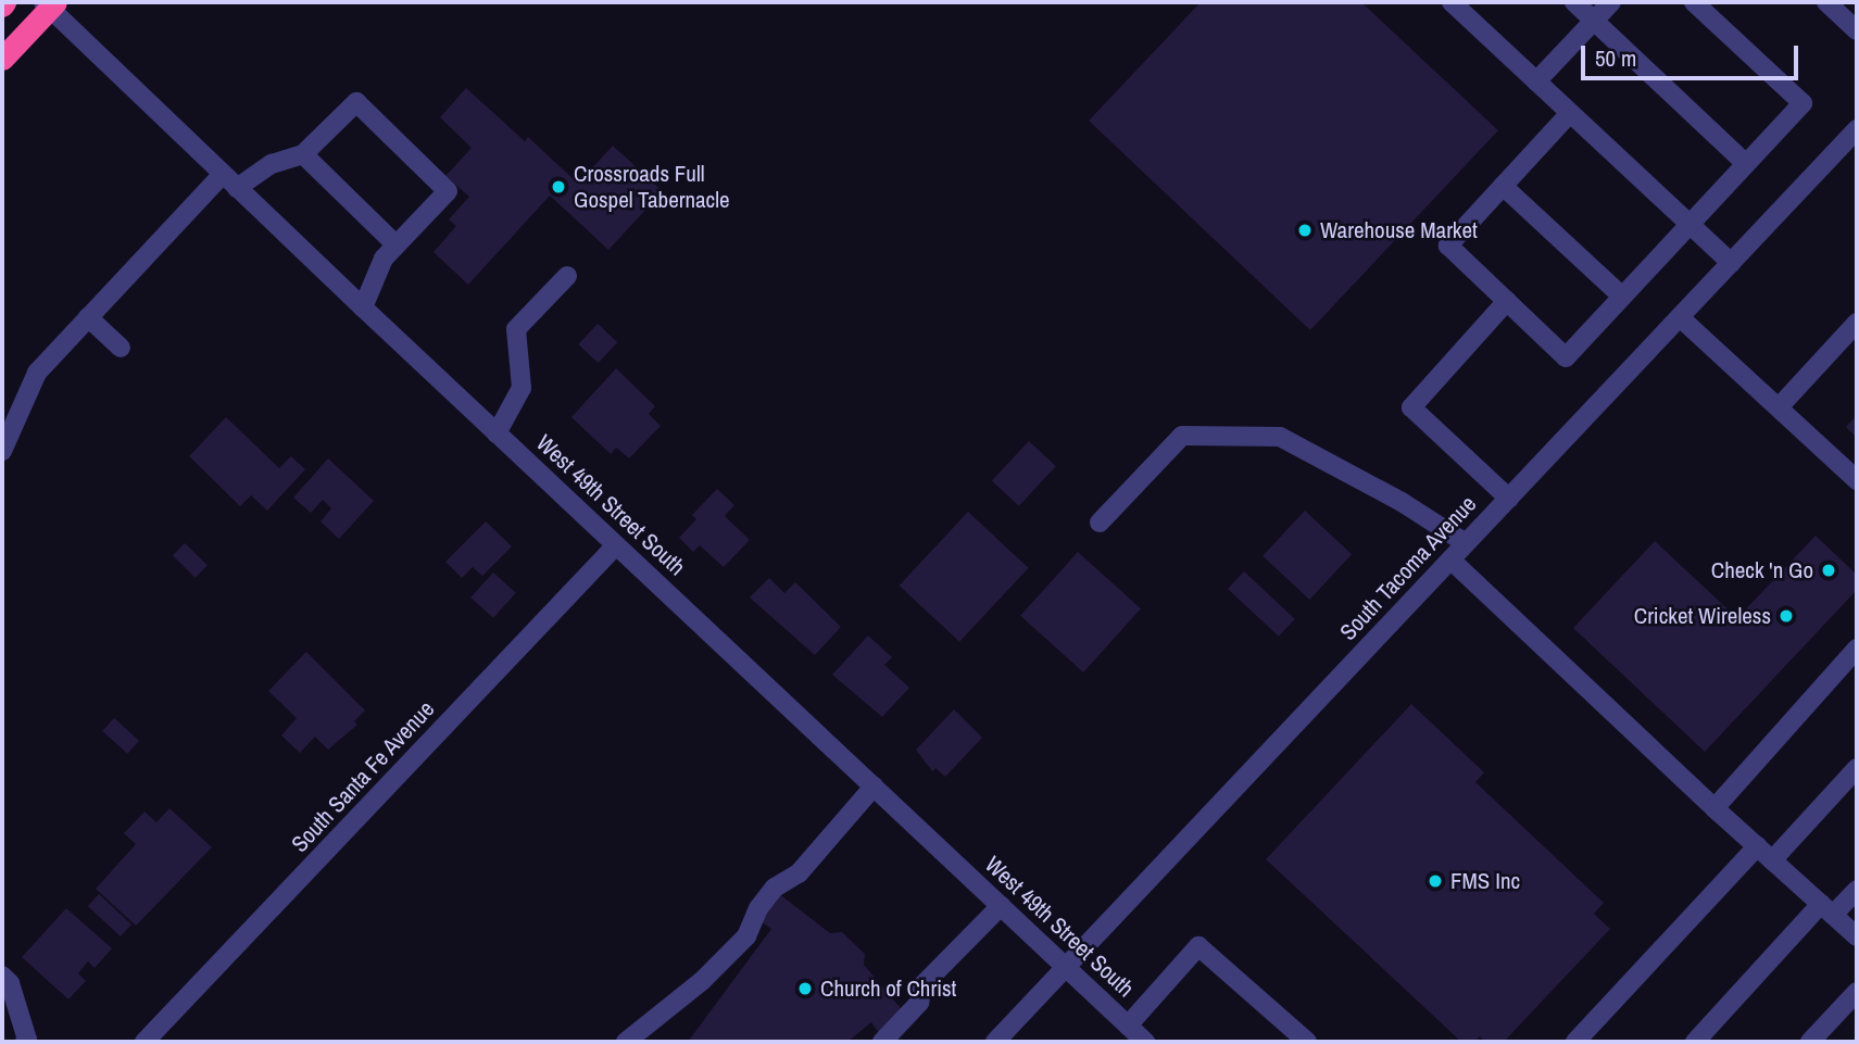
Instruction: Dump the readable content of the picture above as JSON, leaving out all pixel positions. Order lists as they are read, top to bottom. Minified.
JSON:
{"streets":{"street":["West 49th Street South","South Tacoma Avenue","South Santa Fe Avenue"]},"crossings":[["West 49th Street South","South Tacoma Avenue"],["West 49th Street South","South Santa Fe Avenue"]],"places":["Crossroads Full Gospel Tabernacle","Warehouse Market","Check 'n Go","Cricket Wireless","FMS Inc","Church of Christ"],"scale_bar":"50 m"}
